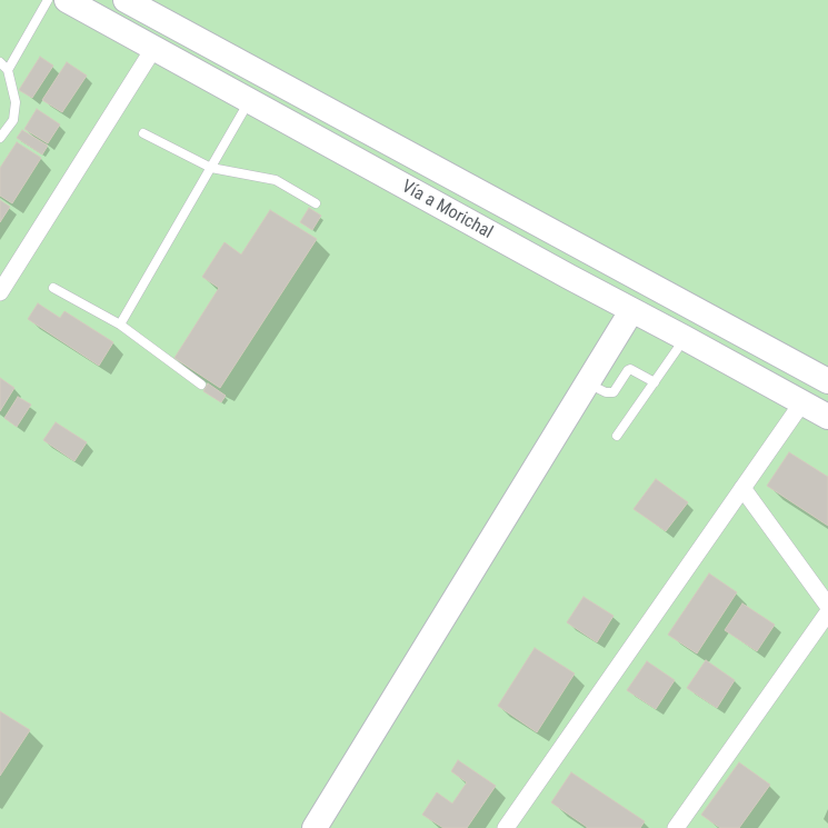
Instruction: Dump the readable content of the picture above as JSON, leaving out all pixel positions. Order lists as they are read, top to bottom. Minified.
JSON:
{"streets":{"street":["Vía a Morichal"]}}
